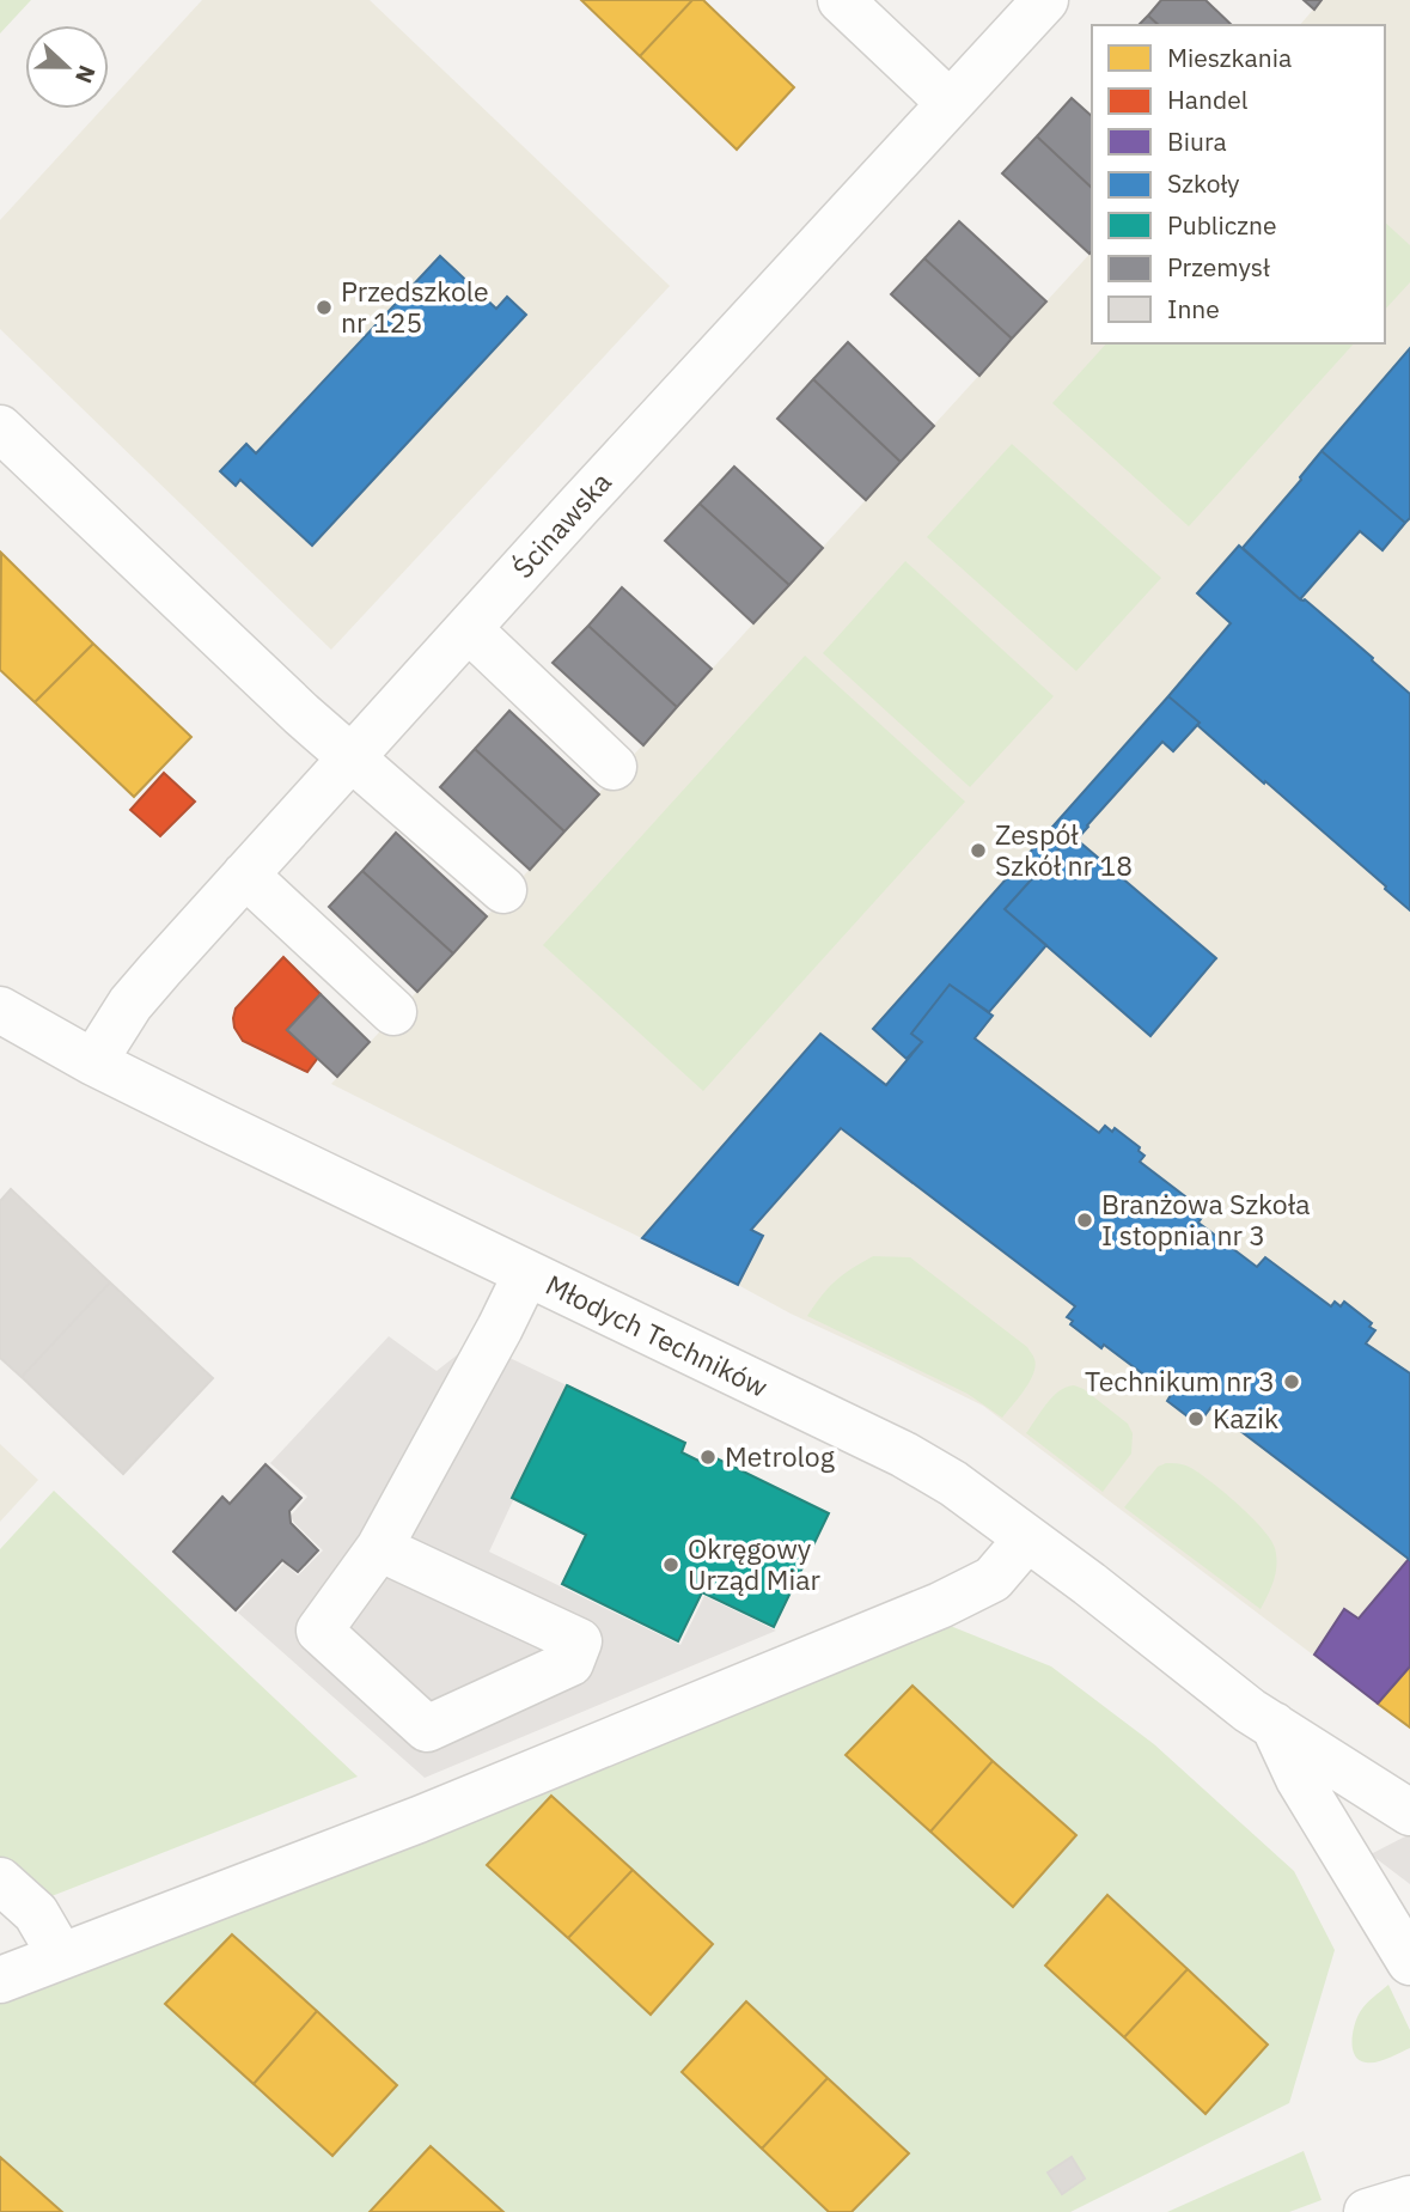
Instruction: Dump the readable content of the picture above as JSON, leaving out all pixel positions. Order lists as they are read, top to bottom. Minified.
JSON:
{"streets":{"street":["Ścinawska","Młodych Techników"]},"crossings":[["Ścinawska","Młodych Techników"]],"places":["Przedszkole nr 125","Zespół Szkół nr 18","Branżowa Szkoła I stopnia nr 3","Technikum nr 3","Kazik","Metrolog","Okręgowy Urząd Miar"],"legend":["Mieszkania","Handel","Biura","Szkoły","Publiczne","Przemysł","Inne"],"north":"right"}
